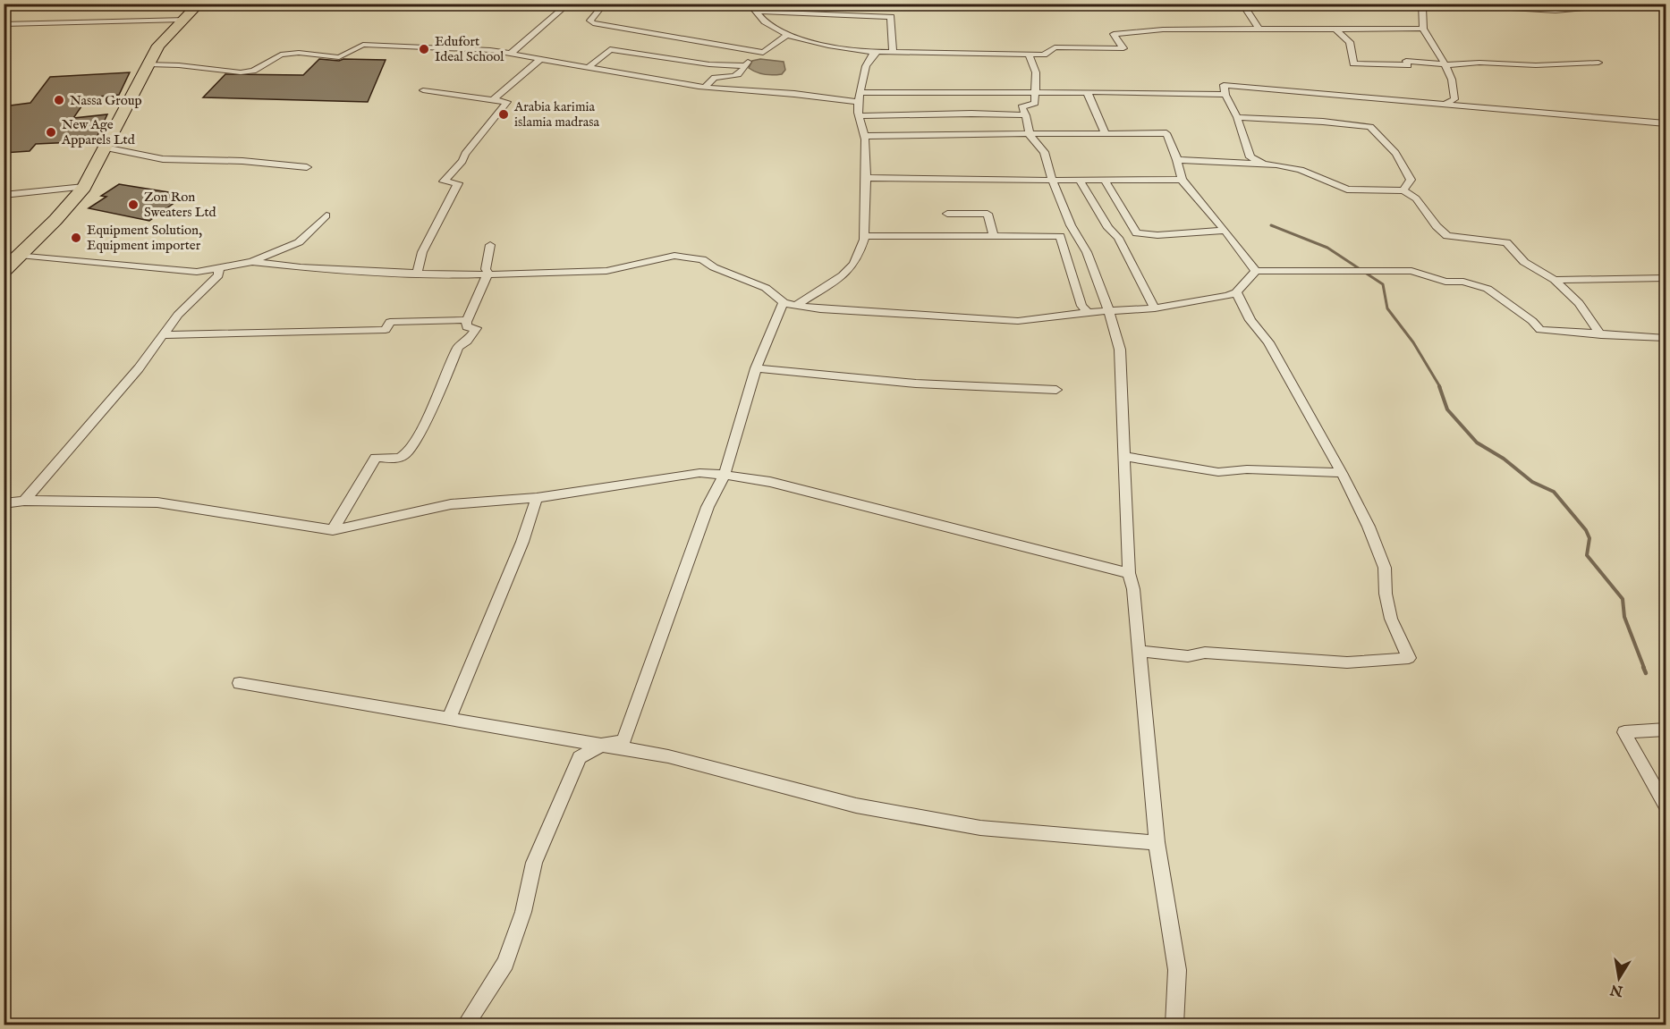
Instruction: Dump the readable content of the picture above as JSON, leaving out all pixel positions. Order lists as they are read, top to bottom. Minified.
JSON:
{"places":["Edufort Ideal School","Nassa Group","Arabia karimia islamia madrasa","New Age Apparels Ltd","Zon Ron Sweaters Ltd","Equipment Solution, Equipment importer"],"north":"bottom"}
